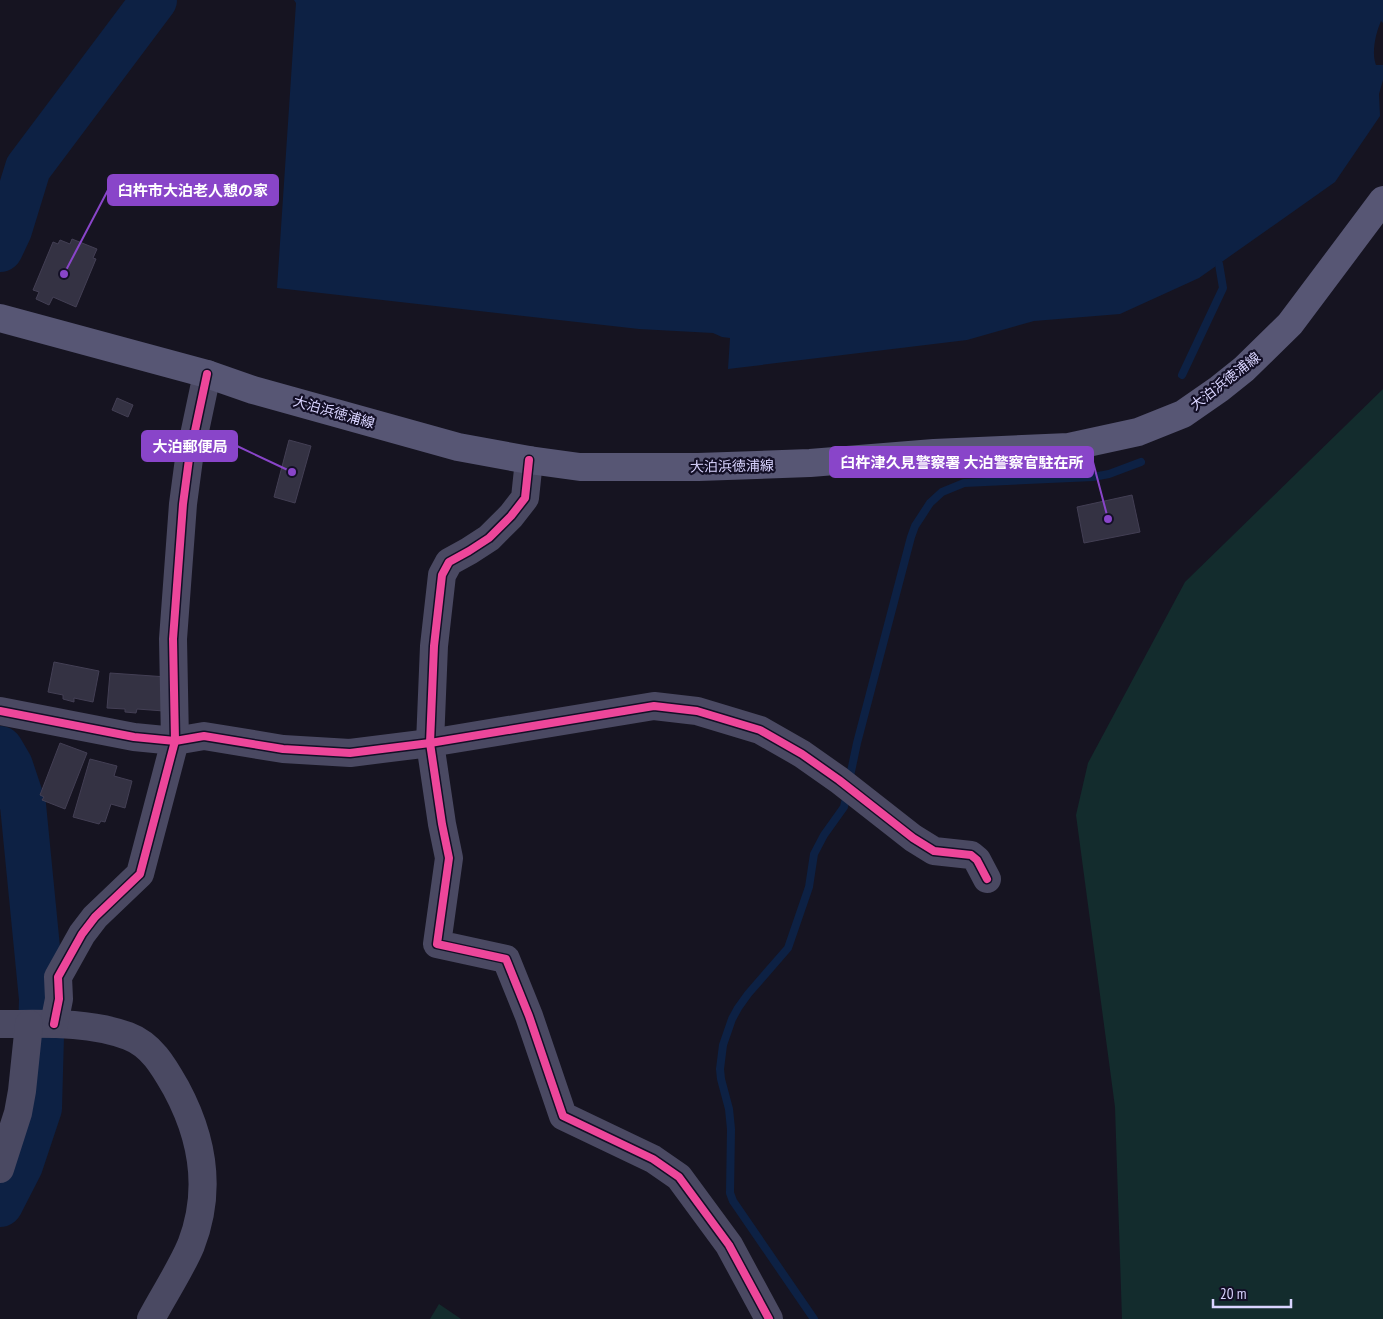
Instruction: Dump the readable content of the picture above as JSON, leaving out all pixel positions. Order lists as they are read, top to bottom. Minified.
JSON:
{"streets":{"main road":["大泊浜徳浦線"]},"places":["臼杵市大泊老人憩の家","大泊郵便局","臼杵津久見警察署 大泊警察官駐在所"],"scale_bar":"20 m"}
